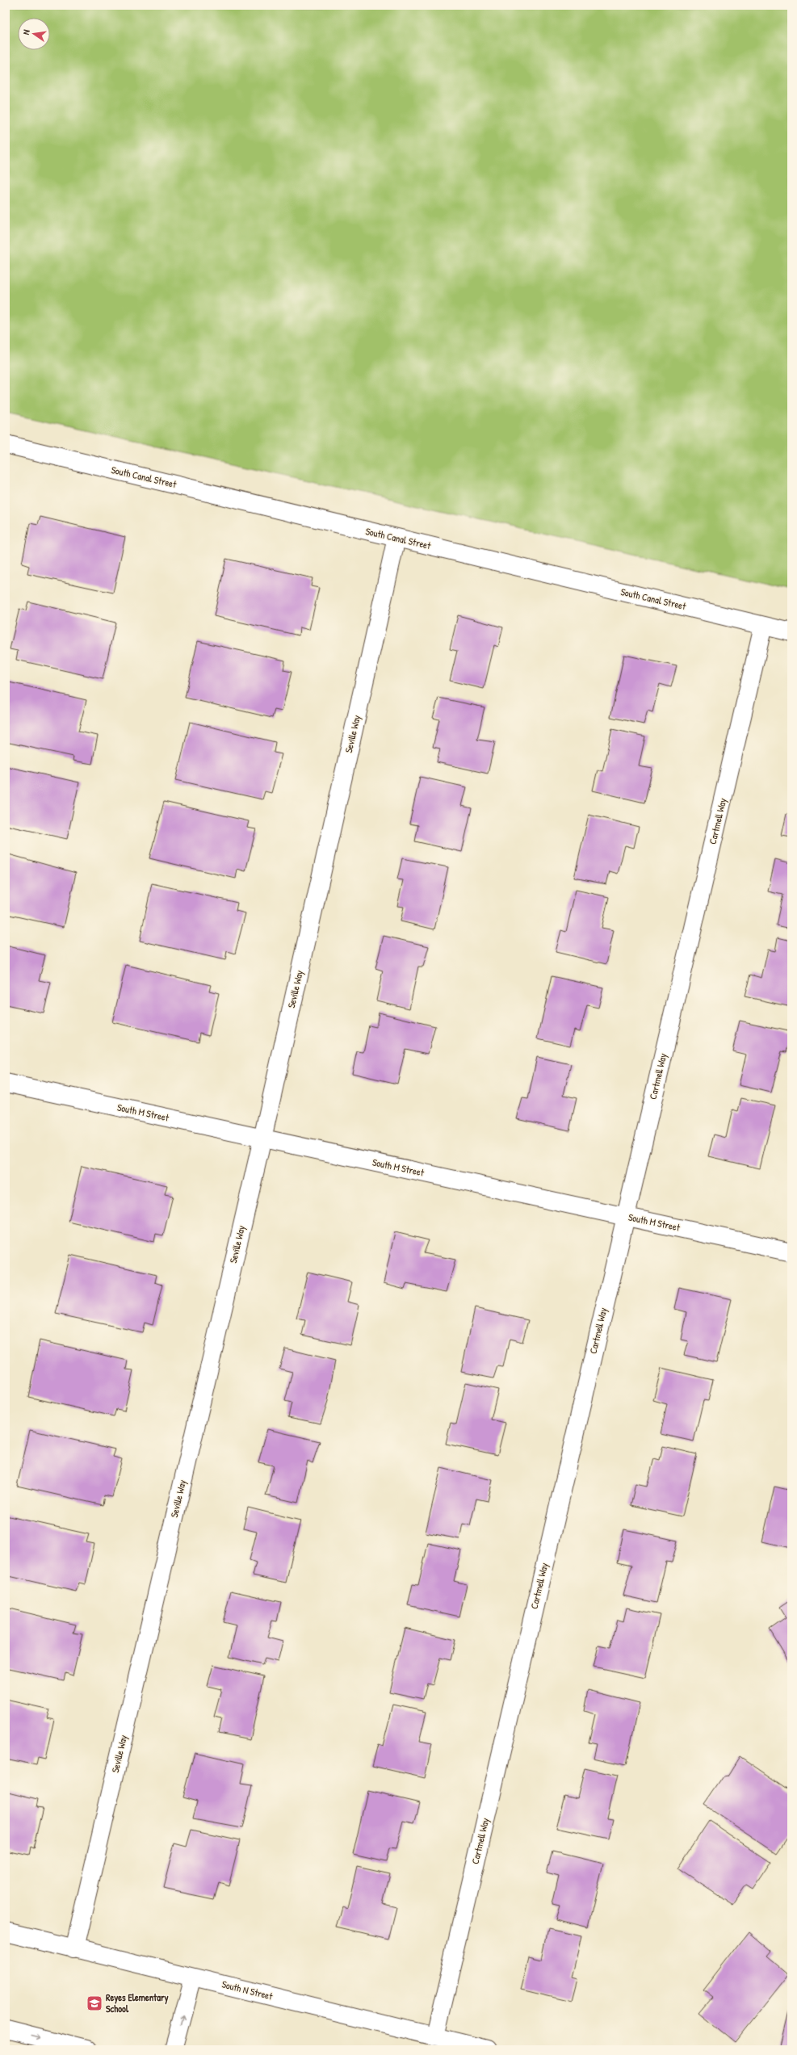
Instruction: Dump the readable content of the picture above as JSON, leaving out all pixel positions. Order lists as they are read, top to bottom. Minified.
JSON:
{"streets":{"street":["South Canal Street","Seville Way","Cartmell Way","South M Street","South N Street"]},"crossings":[["South Canal Street","Seville Way"],["South Canal Street","Cartmell Way"],["Seville Way","South M Street"],["Seville Way","South N Street"],["Cartmell Way","South M Street"],["Cartmell Way","South N Street"]],"places":{"school or university":["Reyes Elementary School"]},"north":"left"}
